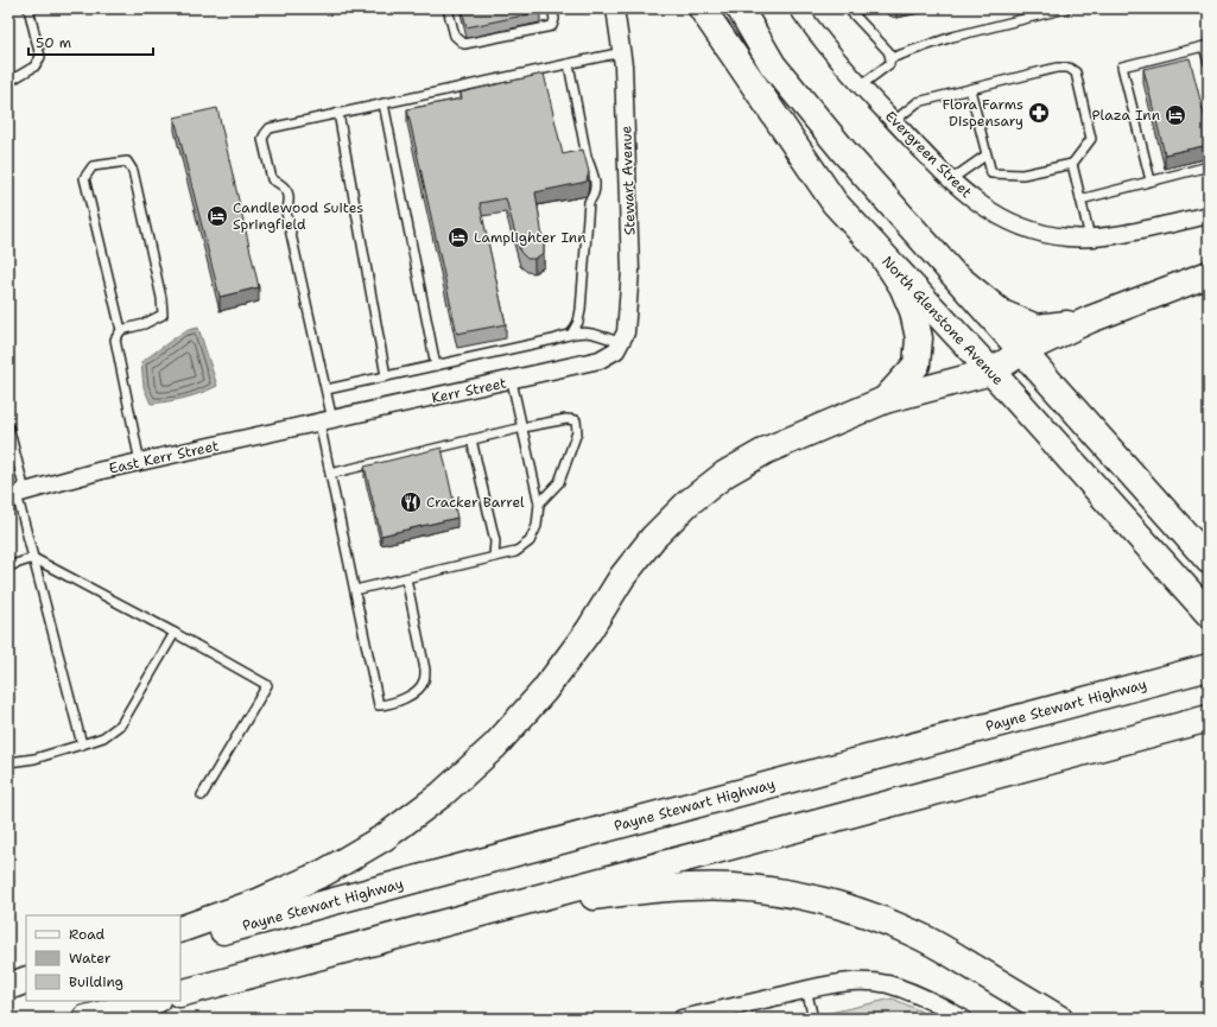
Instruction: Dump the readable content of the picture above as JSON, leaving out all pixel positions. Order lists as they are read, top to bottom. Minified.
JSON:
{"streets":{"main road":["North Glenstone Avenue","Payne Stewart Highway"],"street":["Evergreen Street","Stewart Avenue","Kerr Street","East Kerr Street"]},"crossings":[["Stewart Avenue","Kerr Street"],["Kerr Street","East Kerr Street"]],"places":{"pharmacy":["Flora Farms Dispensary"],"hotel":["Plaza Inn","Candlewood Suites Springfield","Lamplighter Inn"],"restaurant":["Cracker Barrel"]},"legend":["Road","Water","Building"],"scale_bar":"50 m"}
